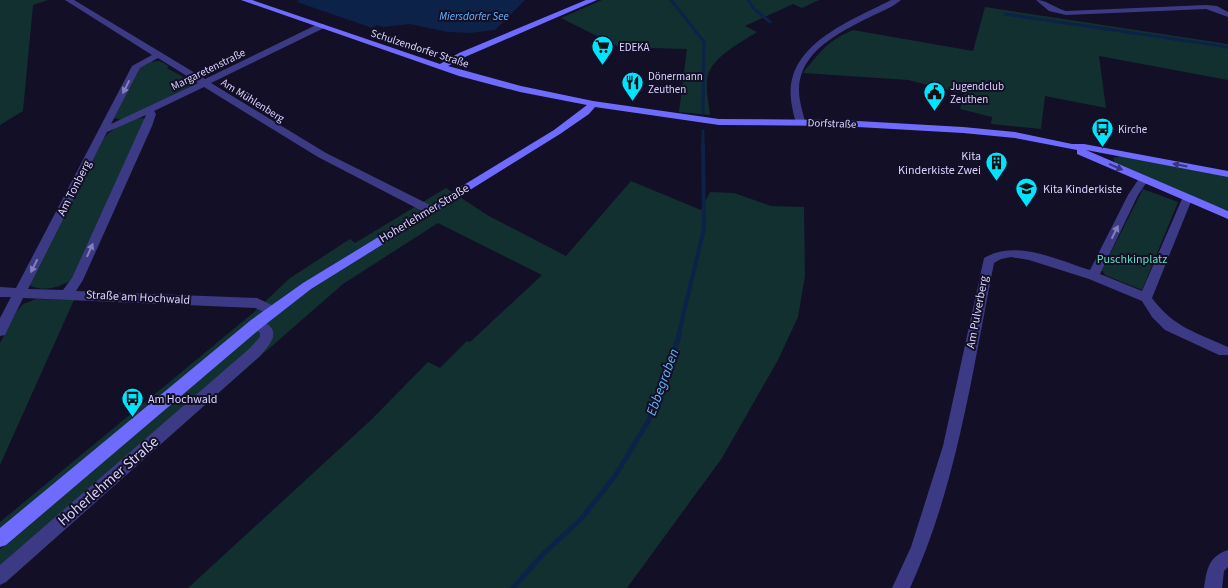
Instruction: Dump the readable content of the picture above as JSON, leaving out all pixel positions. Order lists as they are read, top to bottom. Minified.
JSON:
{"streets":{"main road":["Schulzendorfer Straße","Dorfstraße","Hoherlehmer Straße"],"street":["Margaretenstraße","Am Mühlenberg","Am Tonberg","Straße am Hochwald","Am Pulverberg"]},"crossings":[["Schulzendorfer Straße","Margaretenstraße"],["Schulzendorfer Straße","Dorfstraße"],["Schulzendorfer Straße","Hoherlehmer Straße"],["Margaretenstraße","Am Mühlenberg"],["Margaretenstraße","Am Tonberg"],["Am Mühlenberg","Am Tonberg"],["Am Mühlenberg","Hoherlehmer Straße"],["Dorfstraße","Hoherlehmer Straße"],["Am Tonberg","Straße am Hochwald"],["Hoherlehmer Straße","Straße am Hochwald"]],"water":["Miersdorfer See","Ebbegraben"],"parks":["Puschkinplatz"],"places":{"supermarket":["EDEKA"],"restaurant":["Dönermann Zeuthen"],"public building":["Jugendclub Zeuthen"],"bus stop":["Kirche","Am Hochwald"],"building":["Kita Kinderkiste Zwei"],"school or university":["Kita Kinderkiste"]}}
